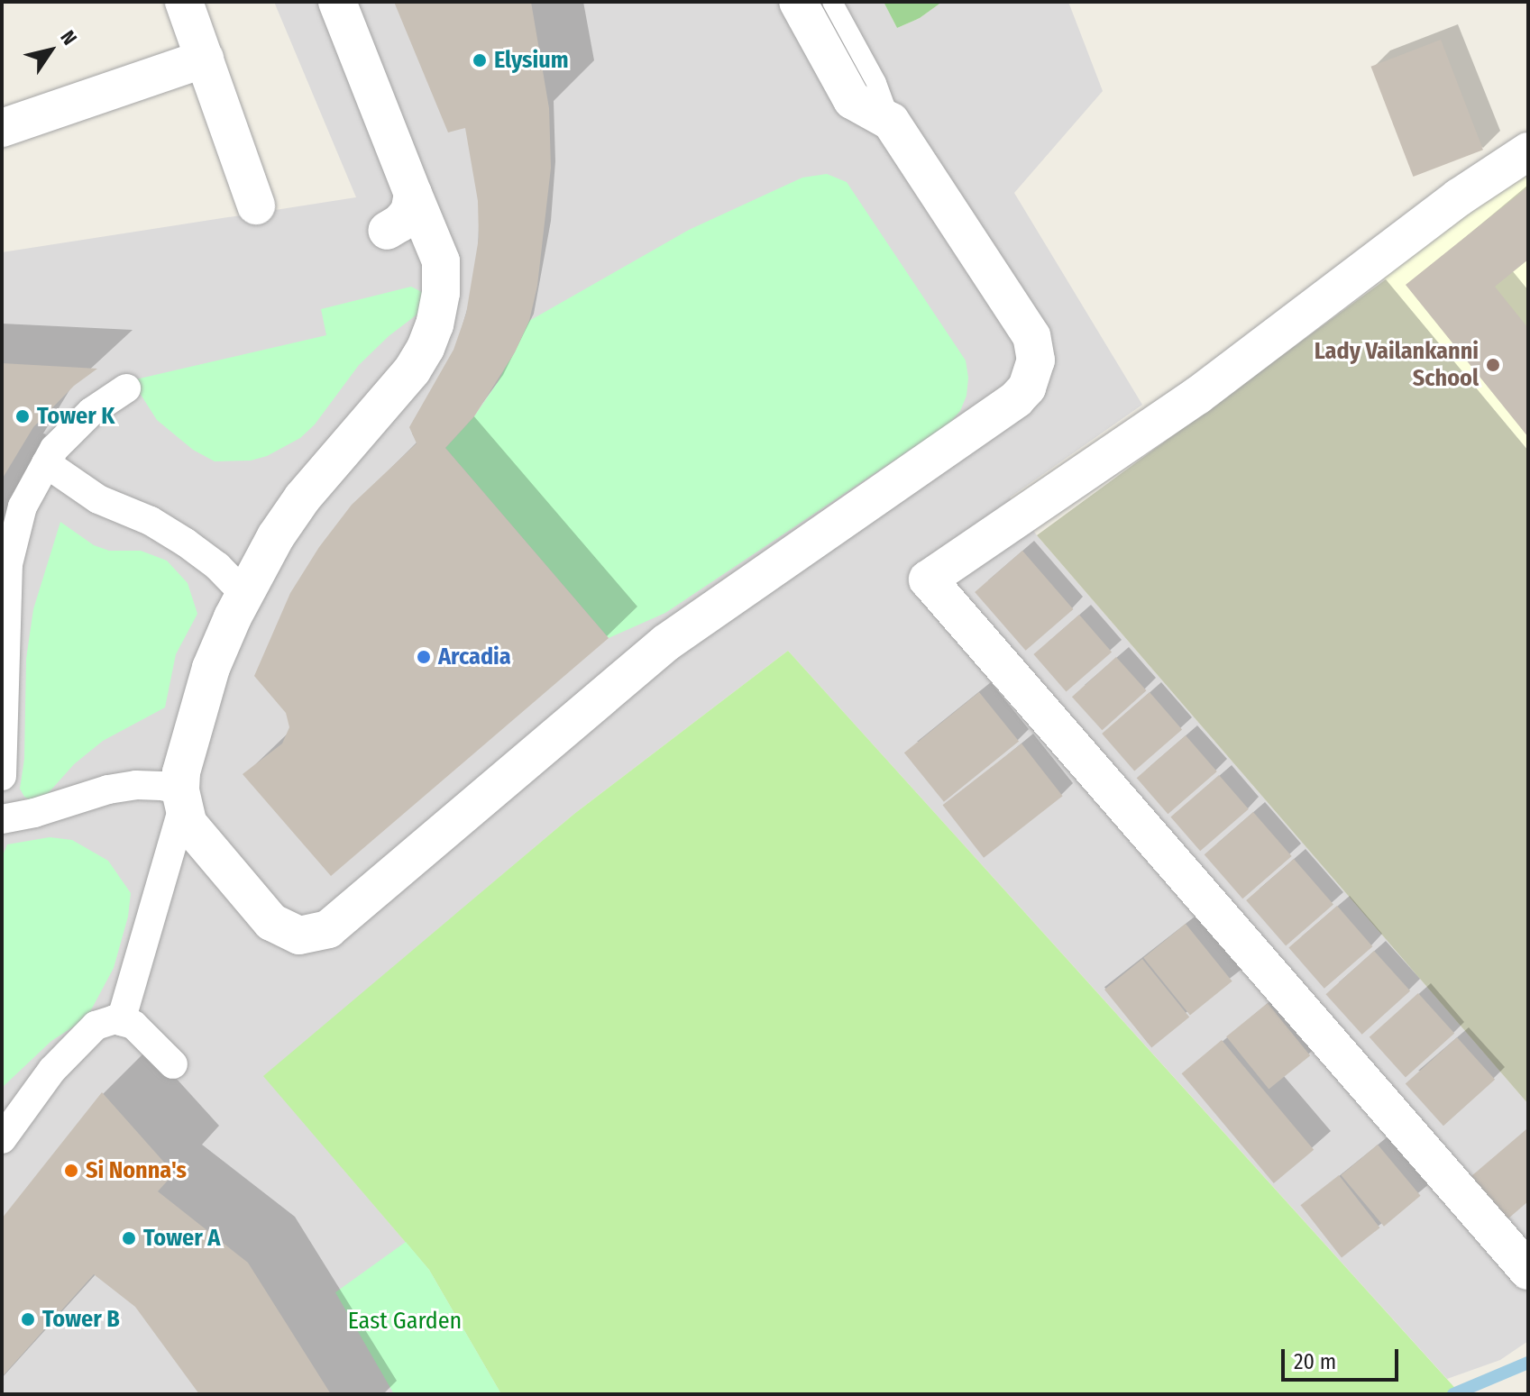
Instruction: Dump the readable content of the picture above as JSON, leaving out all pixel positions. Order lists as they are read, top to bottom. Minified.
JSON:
{"parks":["East Garden"],"places":["Elysium","Lady Vailankanni School","Tower K","Arcadia","Si Nonna's","Tower A","Tower B"],"scale_bar":"20 m","north":"top right"}
